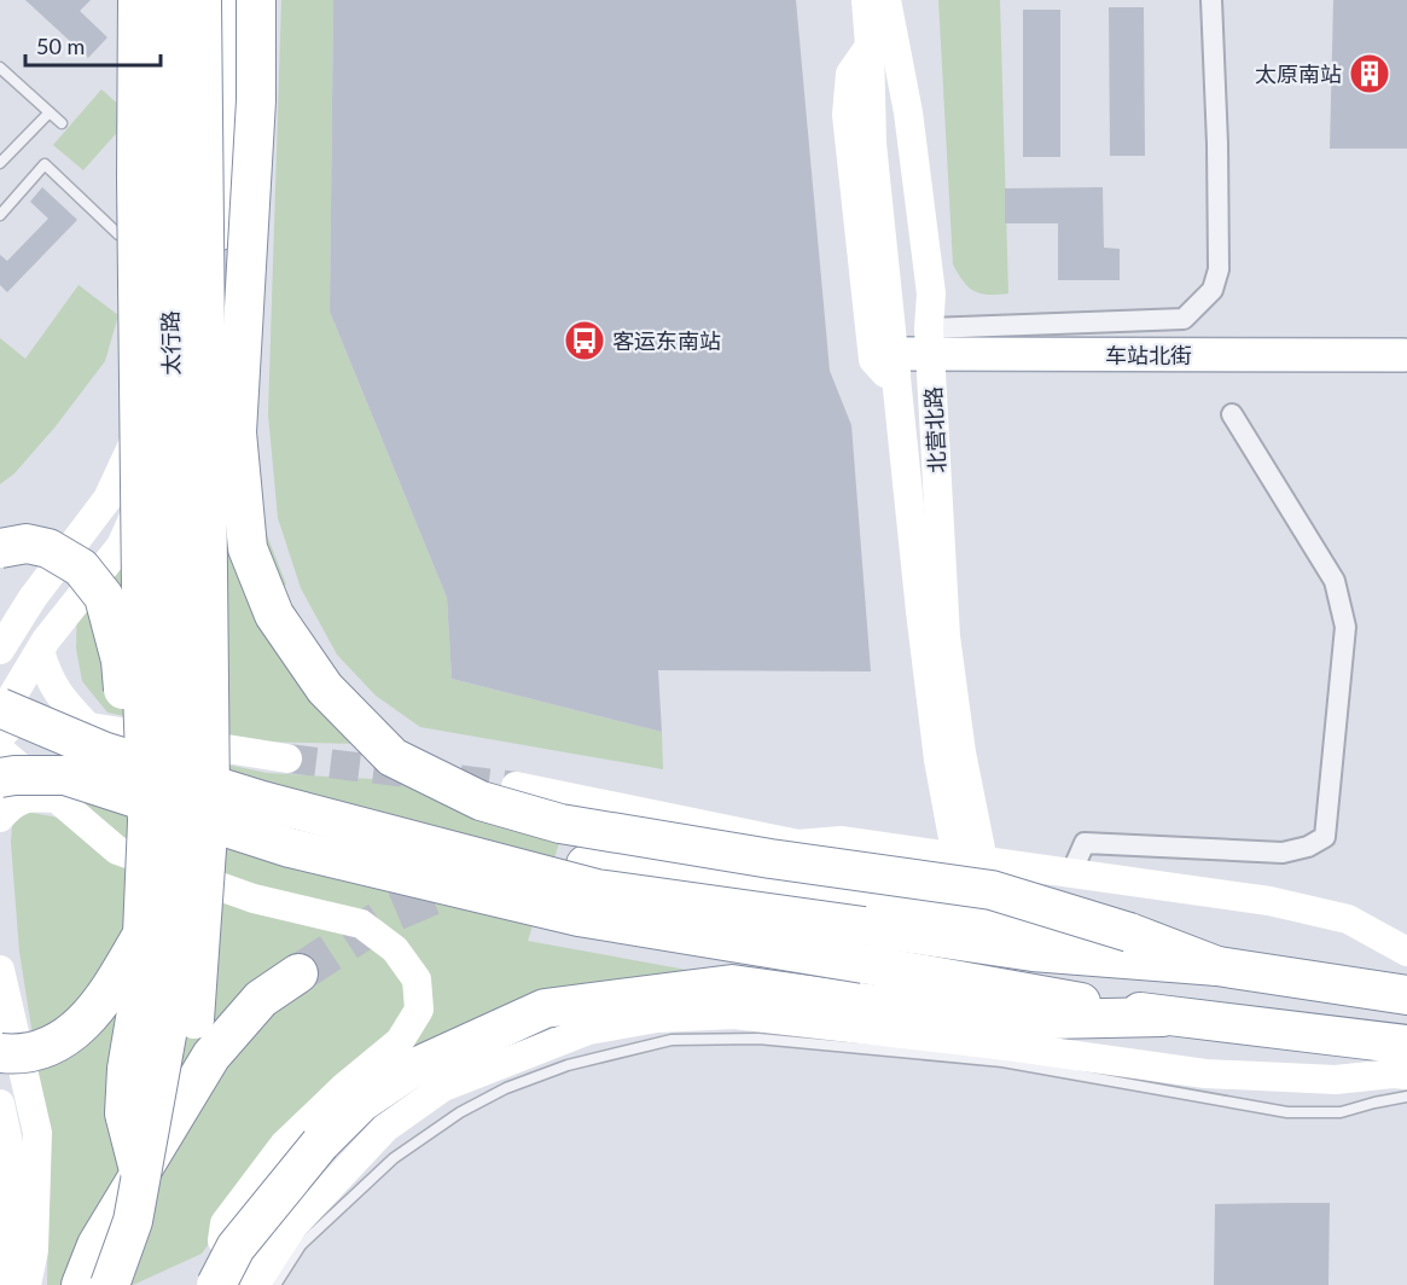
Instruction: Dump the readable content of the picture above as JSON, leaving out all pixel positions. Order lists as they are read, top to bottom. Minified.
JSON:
{"streets":{"highway":["太行路"],"main road":["车站北街","北营北路"]},"crossings":[["车站北街","北营北路"]],"places":{"building":["太原南站"],"bus stop":["客运东南站"]},"scale_bar":"50 m"}
